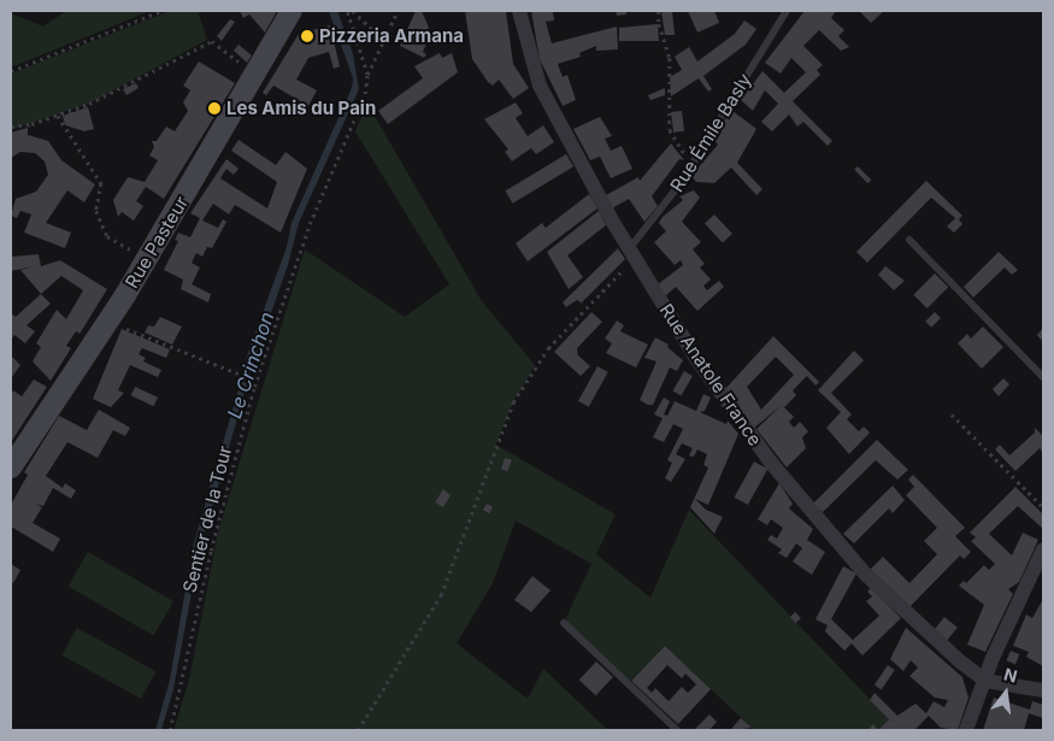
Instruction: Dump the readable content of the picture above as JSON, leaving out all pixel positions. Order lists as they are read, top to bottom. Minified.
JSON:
{"streets":{"street":["Rue Pasteur","Rue Anatole France"],"lane":["Rue Émile Basly"],"path":["Sentier de la Tour"]},"crossings":[["Rue Émile Basly","Rue Anatole France"]],"water":["Le Crinchon"],"places":["Pizzeria Armana","Les Amis du Pain"],"north":"top"}
